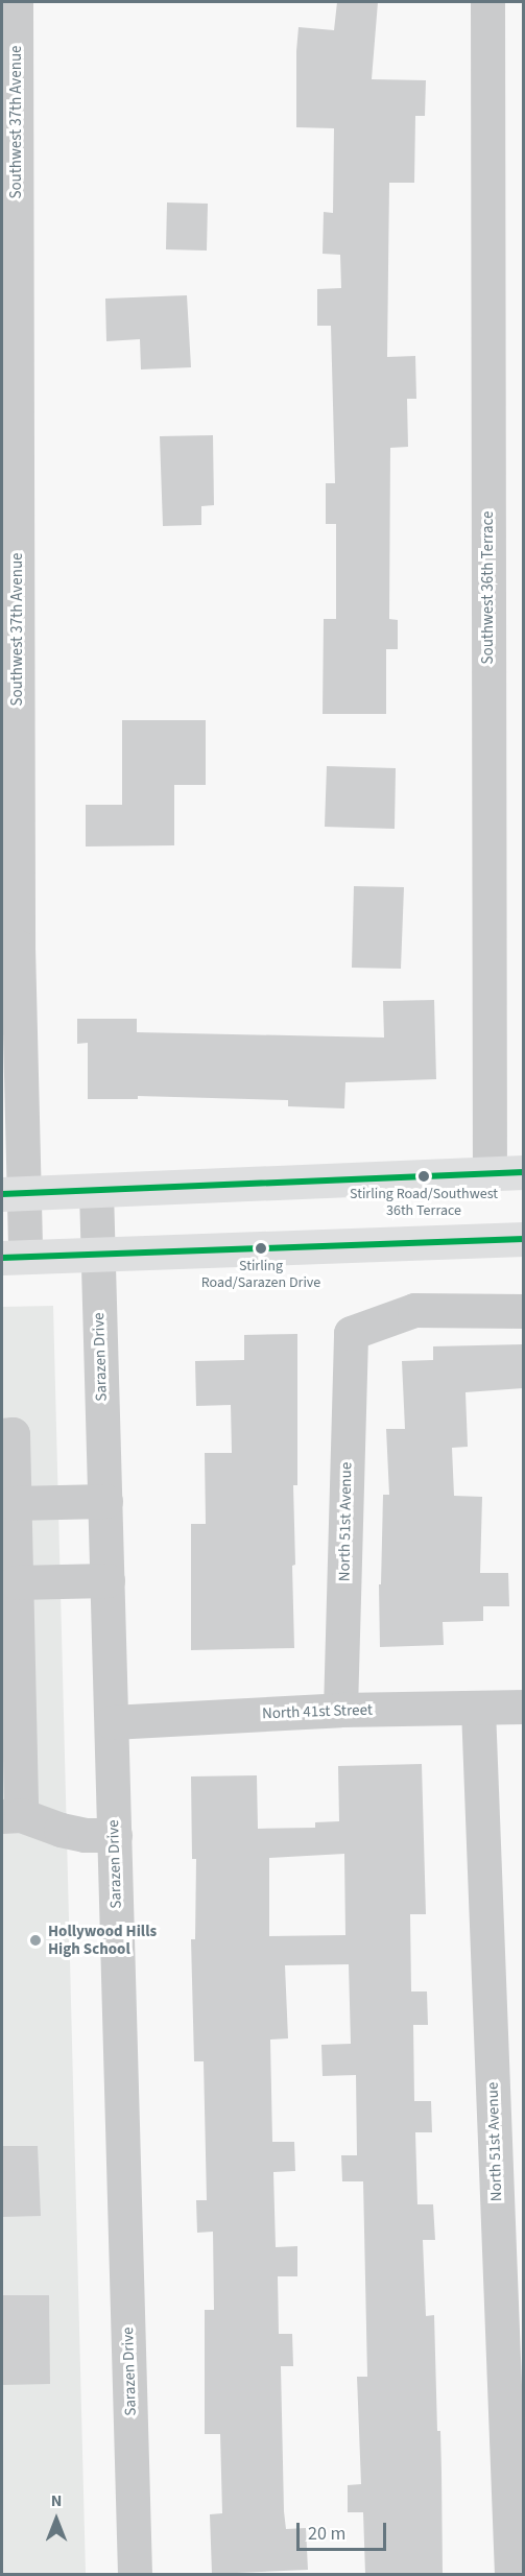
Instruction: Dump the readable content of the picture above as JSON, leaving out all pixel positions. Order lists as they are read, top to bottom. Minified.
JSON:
{"streets":{"street":["Southwest 37th Avenue","Southwest 36th Terrace","Sarazen Drive","North 51st Avenue","North 41st Street"]},"crossings":[["Sarazen Drive","North 41st Street"],["North 51st Avenue","North 41st Street"]],"places":["Stirling Road/Southwest 36th Terrace","Stirling Road/Sarazen Drive","Hollywood Hills High School"],"scale_bar":"20 m","north":"top"}
